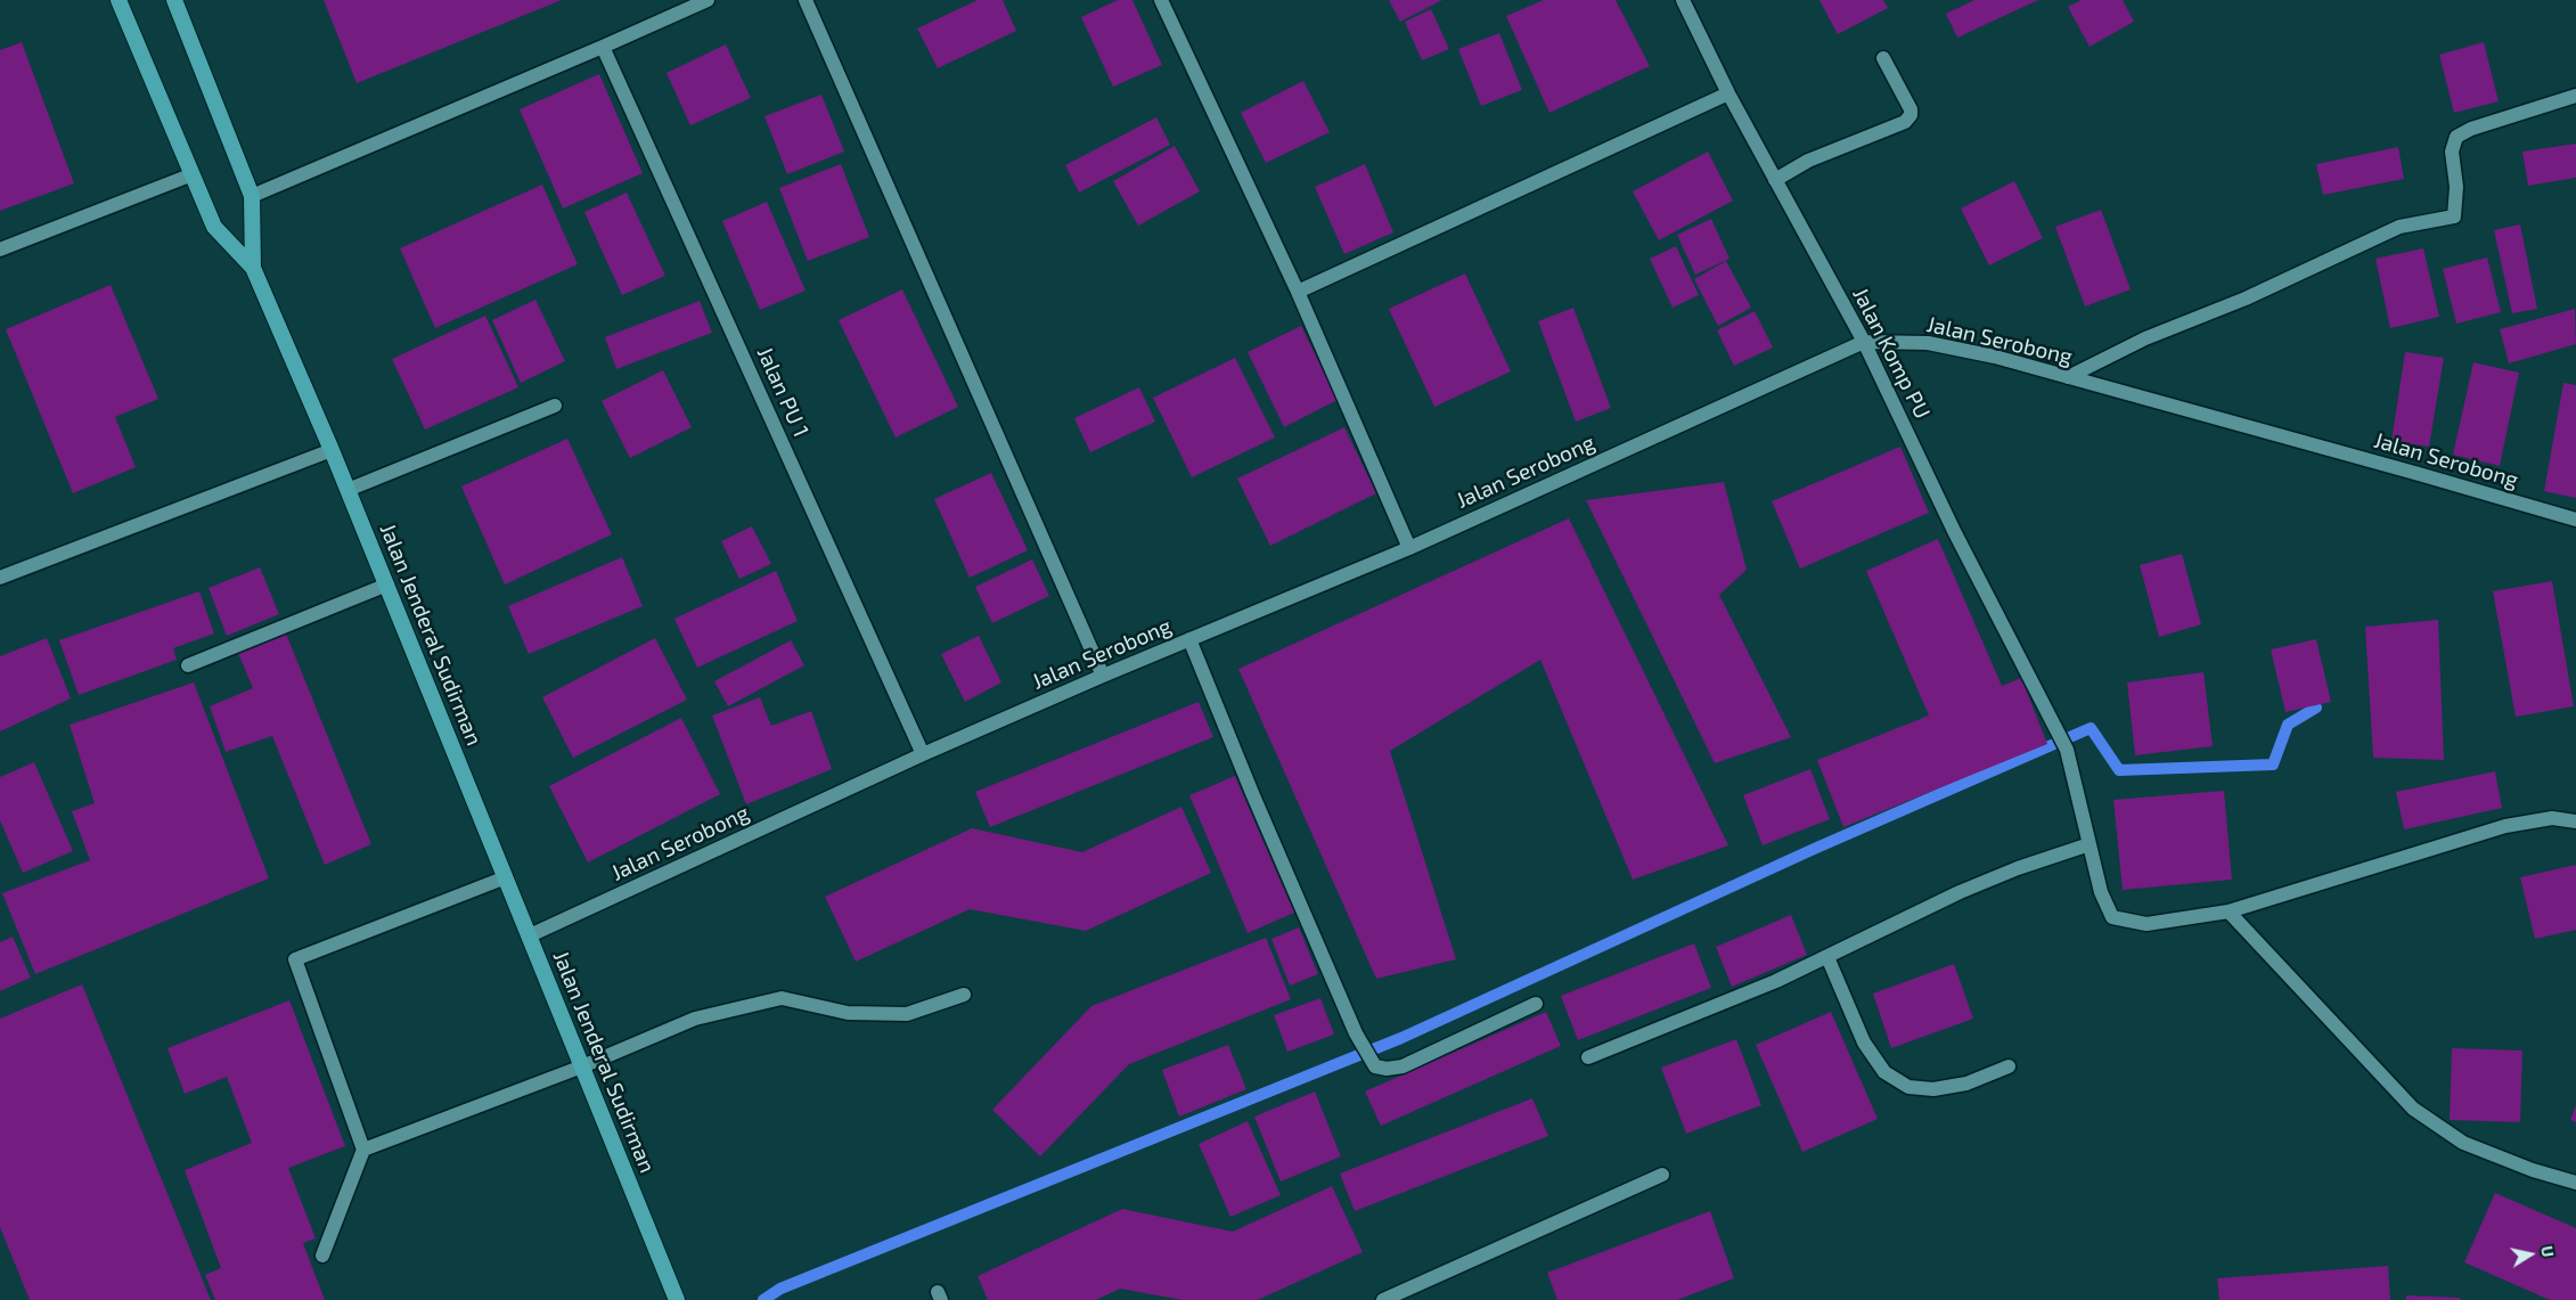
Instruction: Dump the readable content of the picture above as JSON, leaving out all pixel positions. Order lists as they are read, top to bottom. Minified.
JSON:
{"streets":{"highway":["Jalan Jenderal Sudirman"],"street":["Jalan Serobong","Jalan Komp PU","Jalan PU 1"]},"crossings":[["Jalan Serobong","Jalan Komp PU"],["Jalan Serobong","Jalan PU 1"],["Jalan Serobong","Jalan Jenderal Sudirman"]],"north":"right"}
